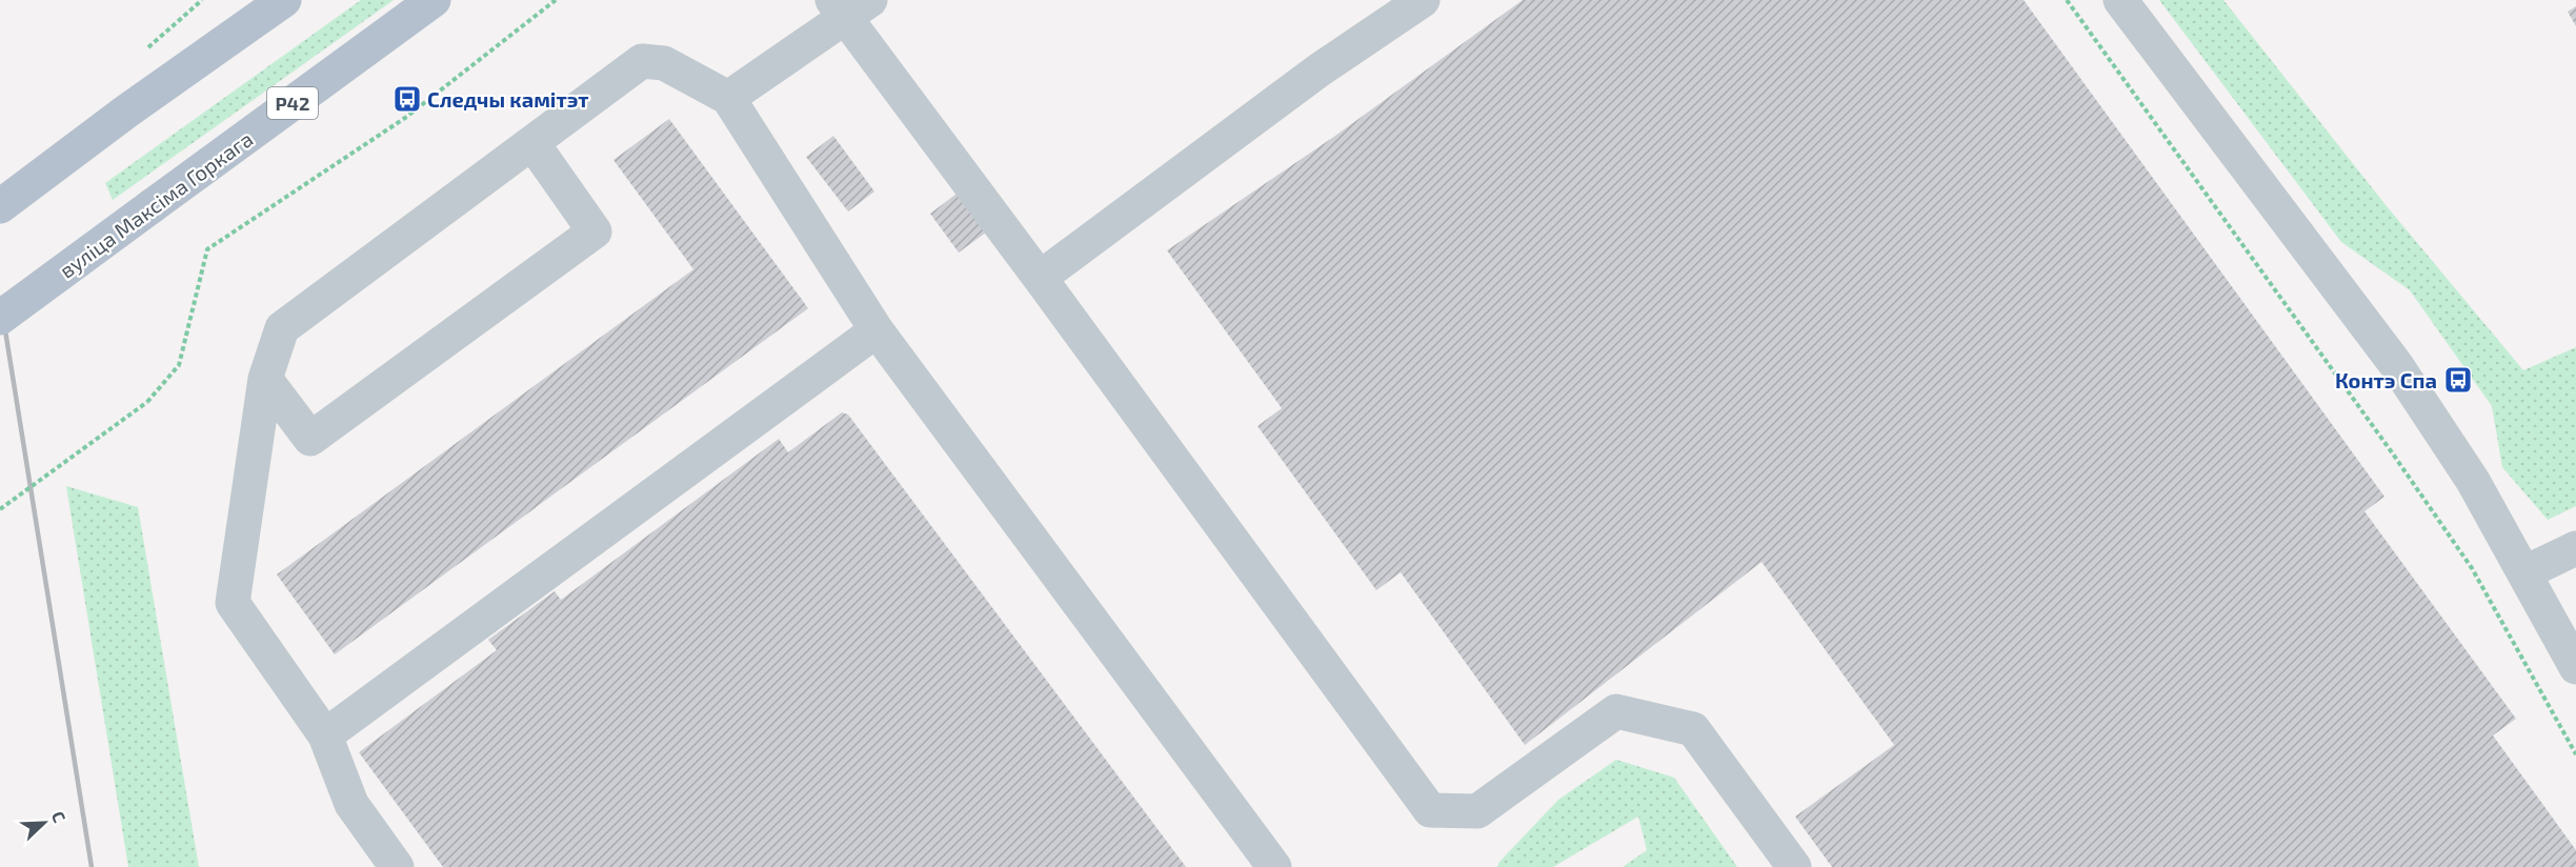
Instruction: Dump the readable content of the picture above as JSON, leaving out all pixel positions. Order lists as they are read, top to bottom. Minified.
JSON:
{"streets":{"main road":["Р42","вуліца Максіма Горкага"]},"places":{"bus stop":["Следчы камітэт","Контэ Спа"]},"north":"top right"}
